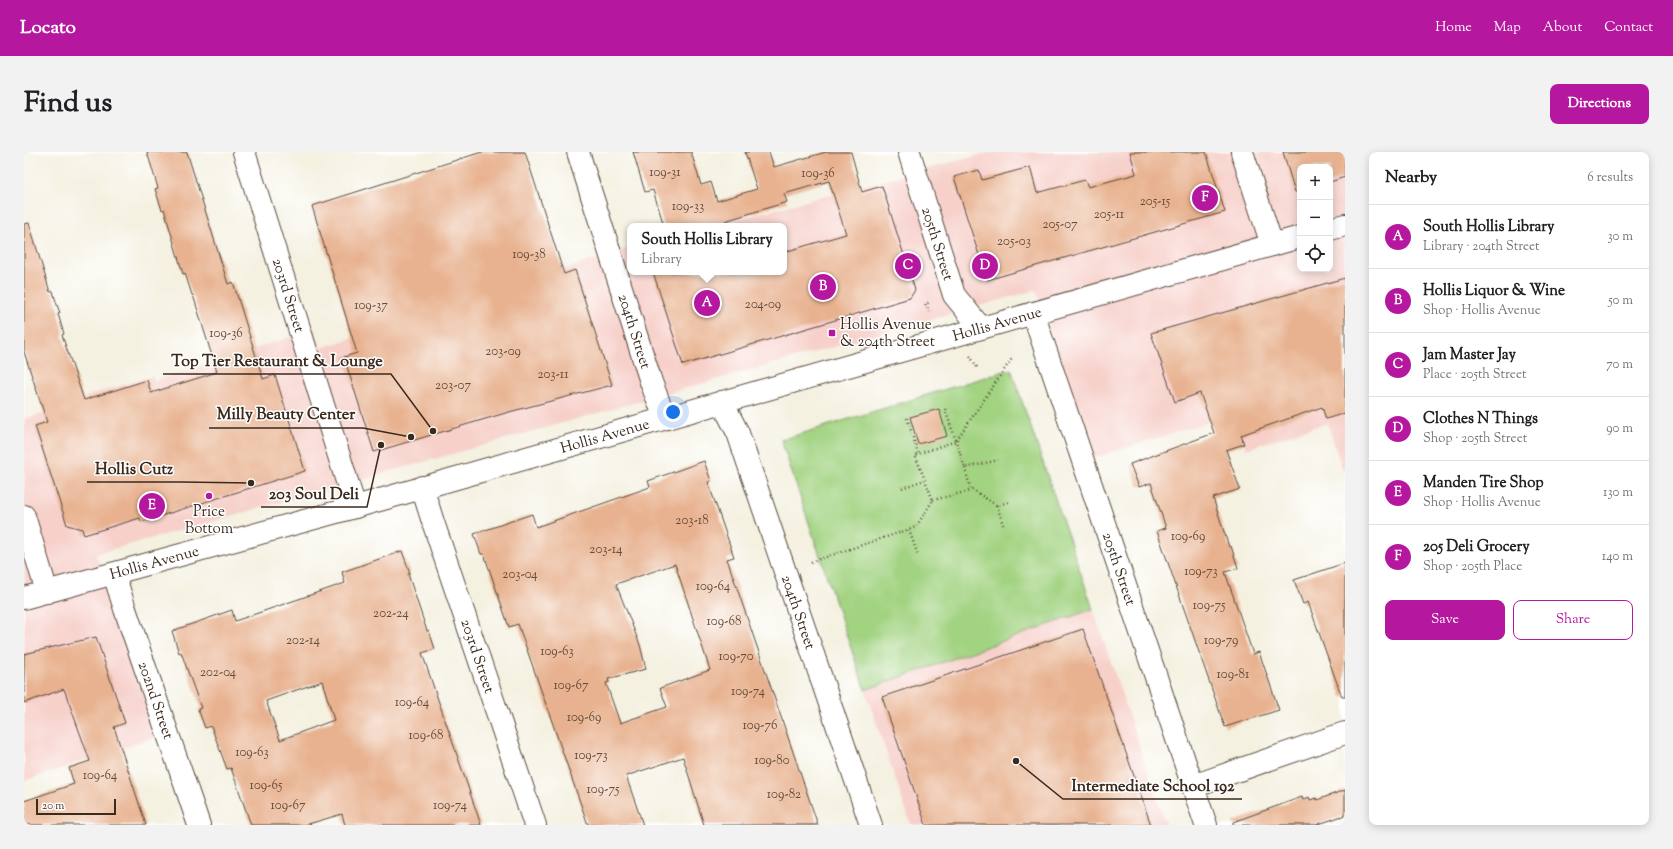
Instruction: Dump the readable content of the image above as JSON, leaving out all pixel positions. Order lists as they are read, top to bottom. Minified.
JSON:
{"streets":{"street":["205th Street","203rd Street","Hollis Avenue","204th Street","202nd Street"]},"crossings":[["205th Street","Hollis Avenue"],["203rd Street","Hollis Avenue"],["Hollis Avenue","204th Street"],["Hollis Avenue","202nd Street"]],"places":{"transit":["Hollis Avenue & 204th Street"],"other":["Top Tier Restaurant & Lounge","Milly Beauty Center","203 Soul Deli","Hollis Cutz","Price Bottom","Intermediate School 192"]},"house_numbers":["109-31","109-36","205-15","109-33","205-11","205-07","205-03","109-38","204-09","109-37","109-36","203-09","203-11","203-07","203-18","109-69","203-14","109-73","203-04","109-64","109-75","202-24","109-68","202-14","109-79","109-63","109-70","202-04","109-81","109-67","109-74","109-64","109-69","109-76","109-68","109-63","109-73","109-80","109-64","109-65","109-75","109-82","109-67","109-74"],"scale_bar":"20 m","page":{"header":"Locato","nav":["Home","Map","About","Contact"],"title":"Find us","buttons":["Directions",["Save","Share"]],"heading":["Nearby","6 results"],"map_buttons":["+","−"],"pins":["F","C","D","B","A","E"],"list":[{"mark":"A","name":"South Hollis Library","note":"Library · 204th Street","value":"30 m"},{"mark":"B","name":"Hollis Liquor & Wine","note":"Shop · Hollis Avenue","value":"50 m"},{"mark":"C","name":"Jam Master Jay","note":"Place · 205th Street","value":"70 m"},{"mark":"D","name":"Clothes N Things","note":"Shop · 205th Street","value":"90 m"},{"mark":"E","name":"Manden Tire Shop","note":"Shop · Hollis Avenue","value":"130 m"},{"mark":"F","name":"205 Deli Grocery","note":"Shop · 205th Place","value":"140 m"}],"popup":["South Hollis Library","Library"],"scale":"20 m"}}
